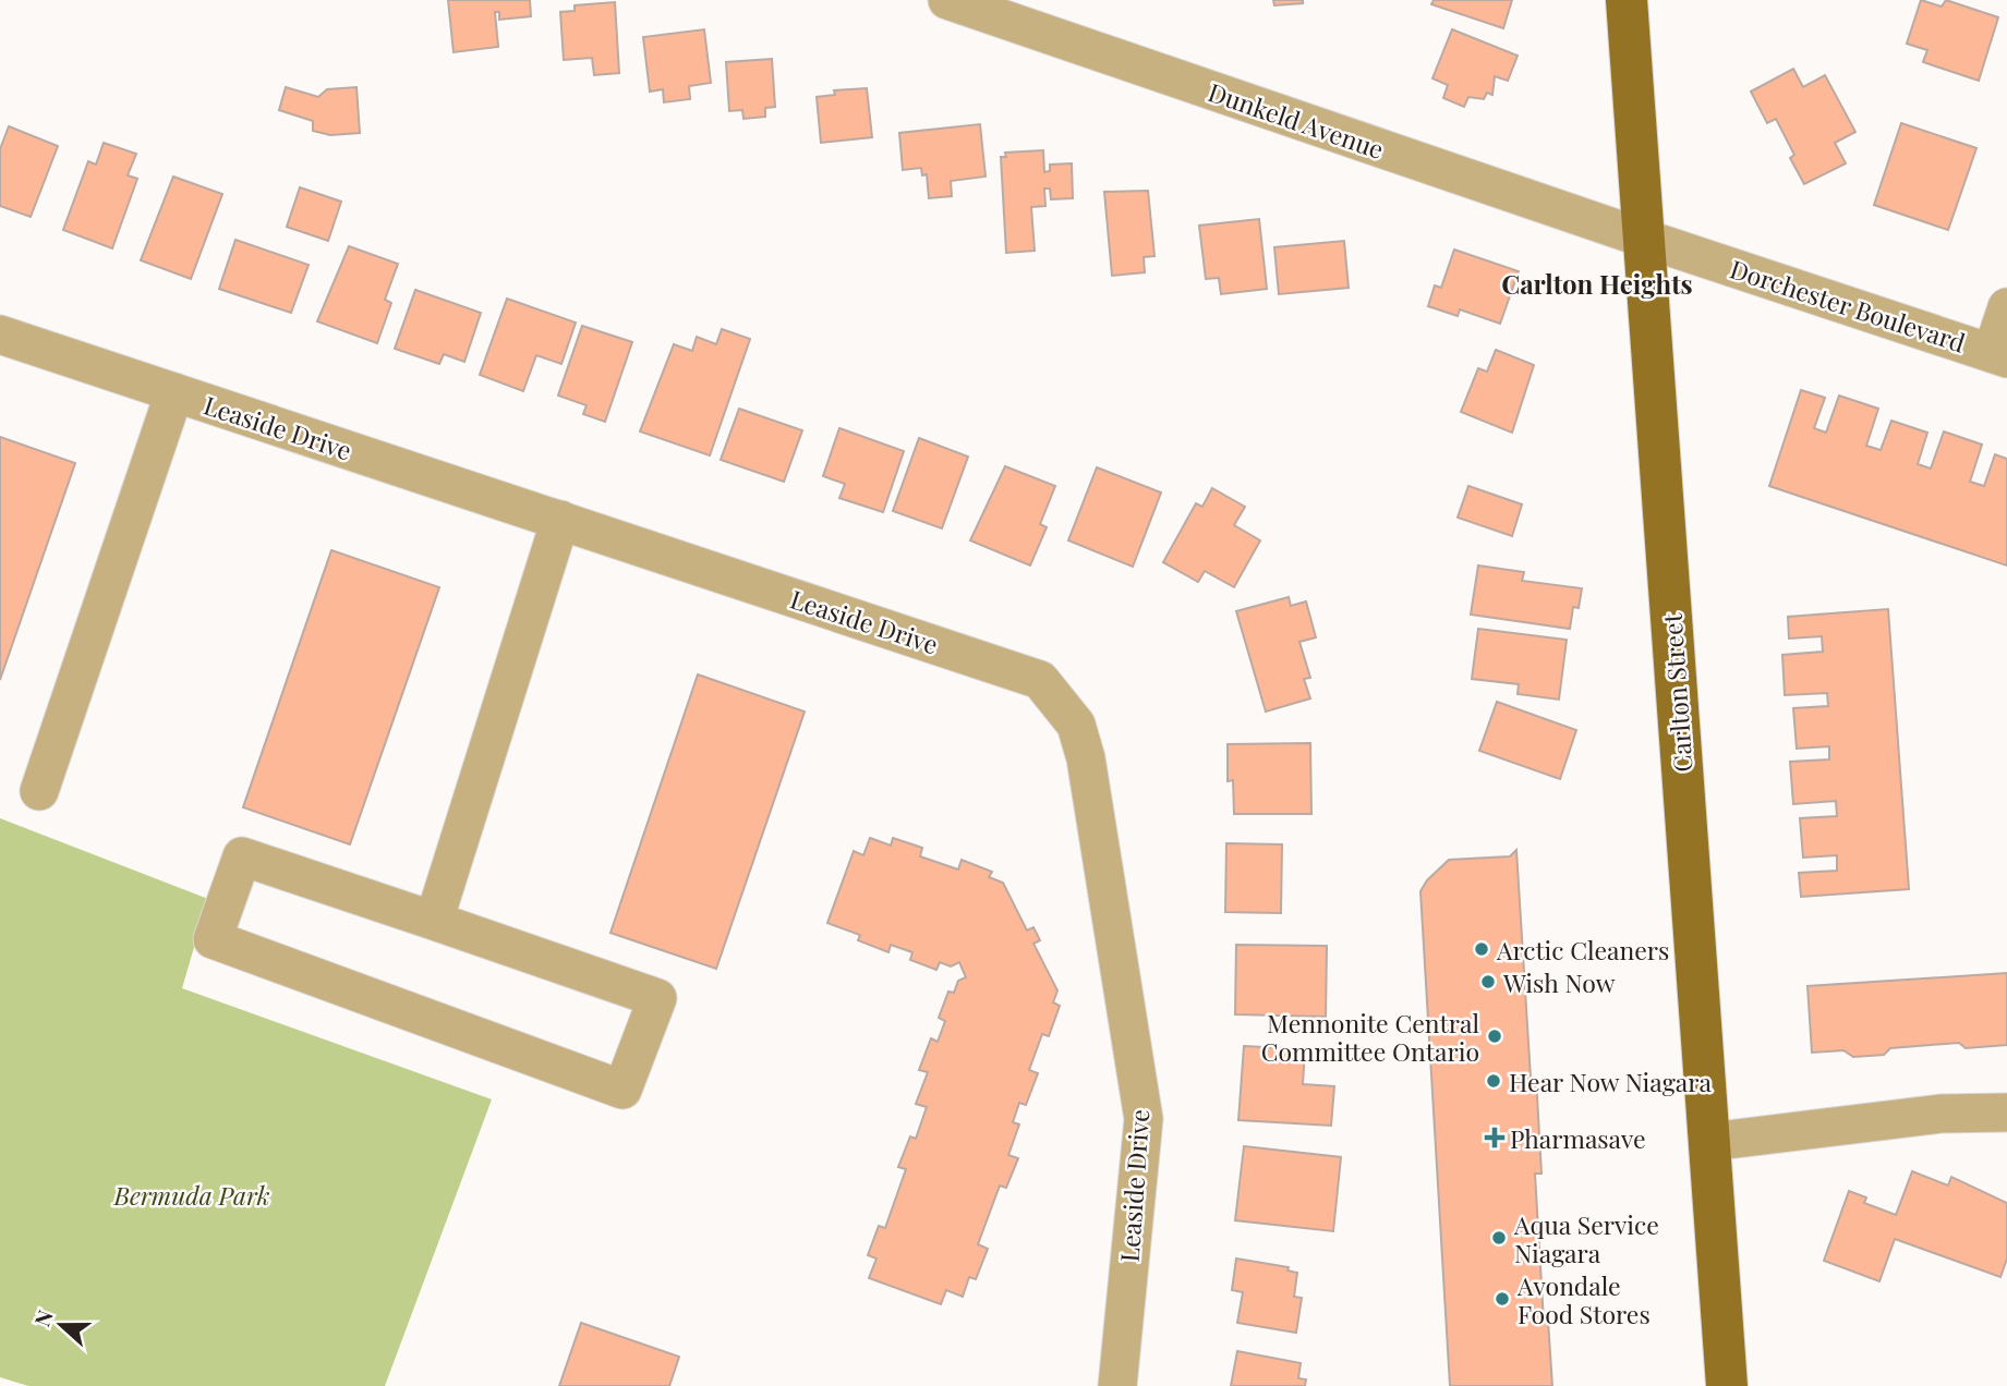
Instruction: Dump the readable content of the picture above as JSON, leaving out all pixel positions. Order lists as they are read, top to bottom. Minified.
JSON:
{"streets":{"main road":["Carlton Street"],"street":["Dunkeld Avenue","Dorchester Boulevard","Leaside Drive"]},"crossings":[["Dunkeld Avenue","Dorchester Boulevard"],["Dunkeld Avenue","Carlton Street"],["Dorchester Boulevard","Carlton Street"]],"districts":["Carlton Heights"],"parks":["Bermuda Park"],"places":{"other":["Arctic Cleaners","Wish Now","Mennonite Central Committee Ontario","Hear Now Niagara","Aqua Service Niagara","Avondale Food Stores"],"health":["Pharmasave"]},"north":"left"}
